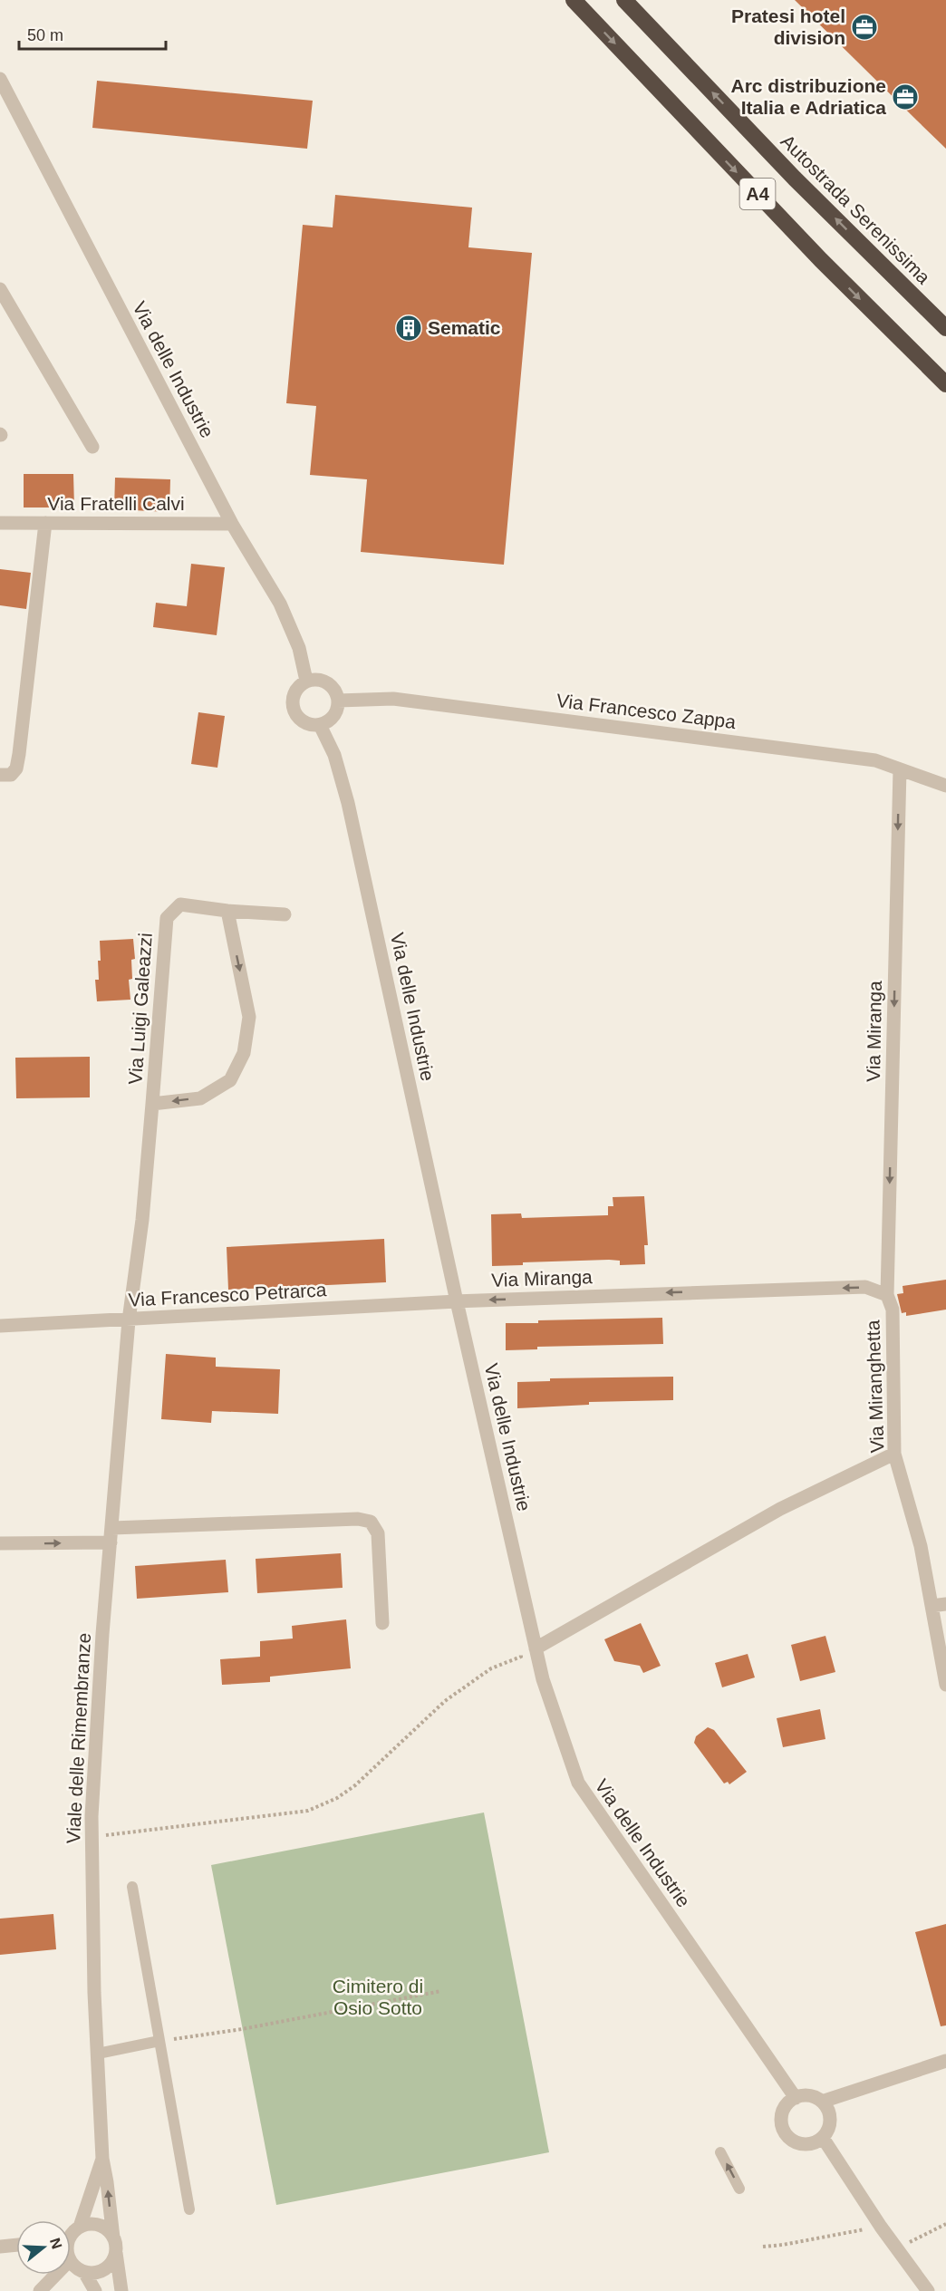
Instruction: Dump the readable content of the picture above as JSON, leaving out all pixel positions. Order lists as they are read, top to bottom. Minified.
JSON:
{"streets":{"highway":["A4","Autostrada Serenissima"],"street":["Via delle Industrie","Via Fratelli Calvi","Via Francesco Zappa","Via Luigi Galeazzi","Via Miranga","Via Francesco Petrarca","Via Miranghetta","Viale delle Rimembranze"]},"crossings":[["Via delle Industrie","Via Fratelli Calvi"],["Via delle Industrie","Via Francesco Zappa"],["Via delle Industrie","Via Miranga"],["Via delle Industrie","Via Francesco Petrarca"],["Via Francesco Zappa","Via Miranga"],["Via Luigi Galeazzi","Via Francesco Petrarca"],["Via Luigi Galeazzi","Viale delle Rimembranze"],["Via Miranga","Via Francesco Petrarca"],["Via Miranga","Via Miranghetta"],["Via Francesco Petrarca","Viale delle Rimembranze"]],"parks":["Cimitero di Osio Sotto"],"places":{"office":["Pratesi hotel division","Arc distribuzione Italia e Adriatica"],"building":["Sematic"]},"scale_bar":"50 m","north":"right"}
